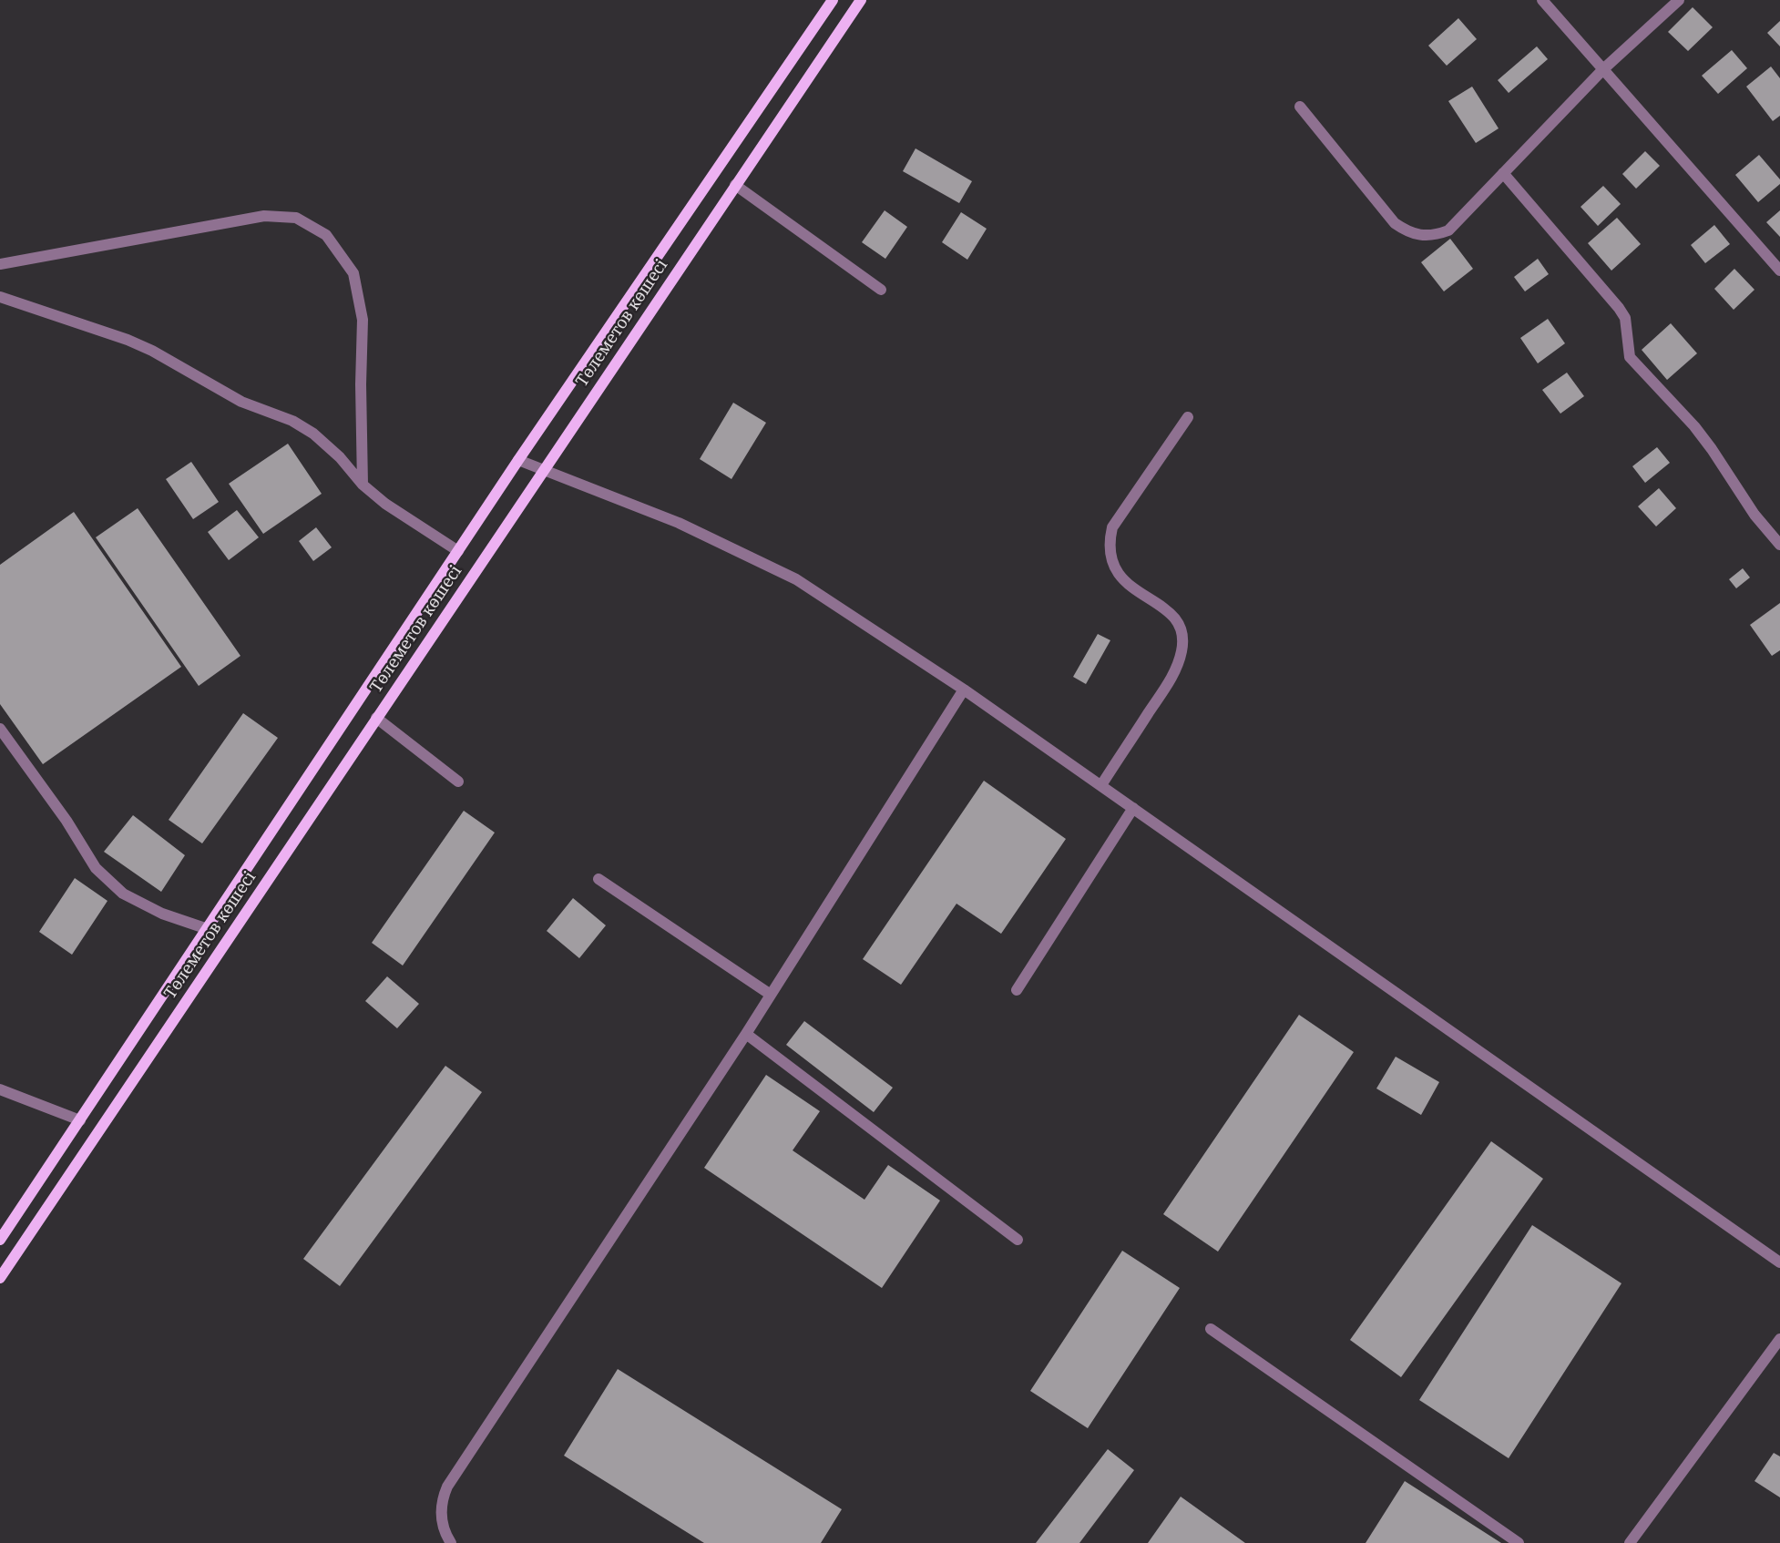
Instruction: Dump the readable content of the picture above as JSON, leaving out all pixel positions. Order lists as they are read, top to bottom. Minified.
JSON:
{"streets":{"main road":["Төлеметов көшесі"]}}
